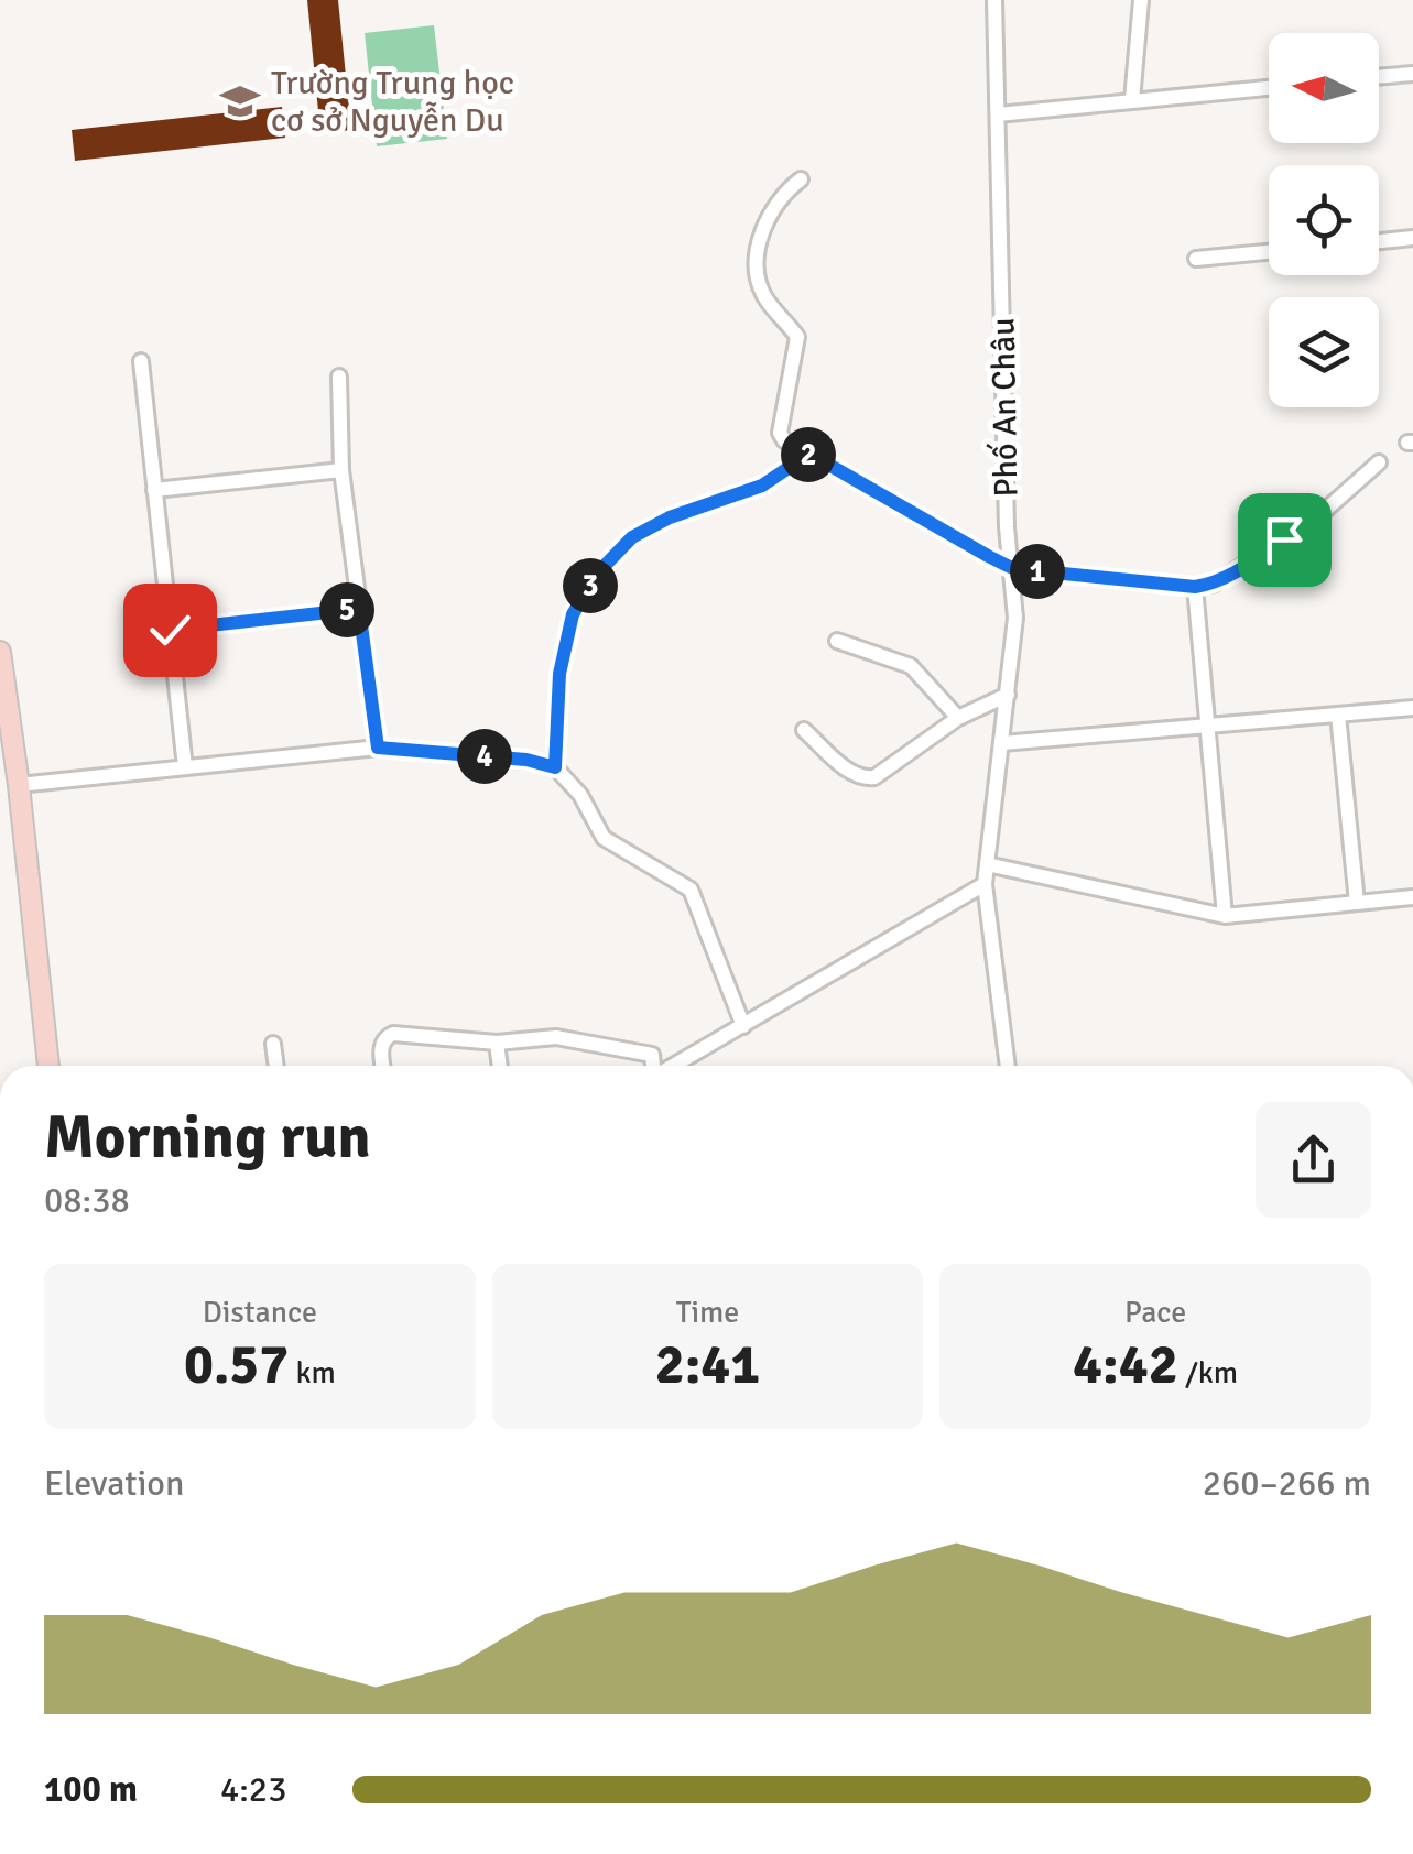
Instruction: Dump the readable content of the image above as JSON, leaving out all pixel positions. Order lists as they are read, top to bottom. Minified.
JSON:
{"streets":{"street":["Phố An Châu"]},"places":{"school or university":["Trường Trung học cơ sở Nguyễn Du"]},"north":"left","page":{"pins":["2","1","3","5","4"],"heading":["Morning run","08:38"],"stats":[["Distance","0.57 km"],["Time","2:41"],["Pace","4:42 /km"]],"chart":["Elevation","260–266 m"],"list":[{"name":"100 m","note":"4:23"}]}}
